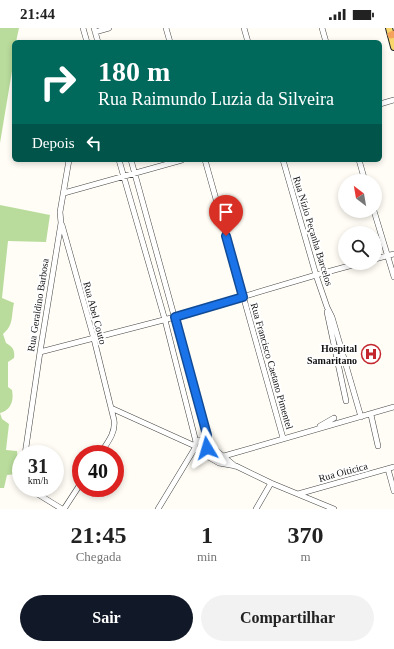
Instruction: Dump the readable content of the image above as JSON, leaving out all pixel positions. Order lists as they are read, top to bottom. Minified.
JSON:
{"streets":{"street":["Rua Nízio Peçanha Barcelos","Rua Geraldino Barbosa","Rua Abel Couto","Rua Francisco Caetano Pimentel","Rua Oiticica"]},"crossings":[["Rua Geraldino Barbosa","Rua Abel Couto"]],"places":{"hospital":["Hospital Samaritano"]},"north":"top left","page":{"status":"21:44","turn":["180 m","Rua Raimundo Luzia da Silveira"],"then":"Depois","speed":"31 km/h","limit":"40","eta":["21:45","Chegada","1","min","370","m"],"buttons":["Sair","Compartilhar"]}}
